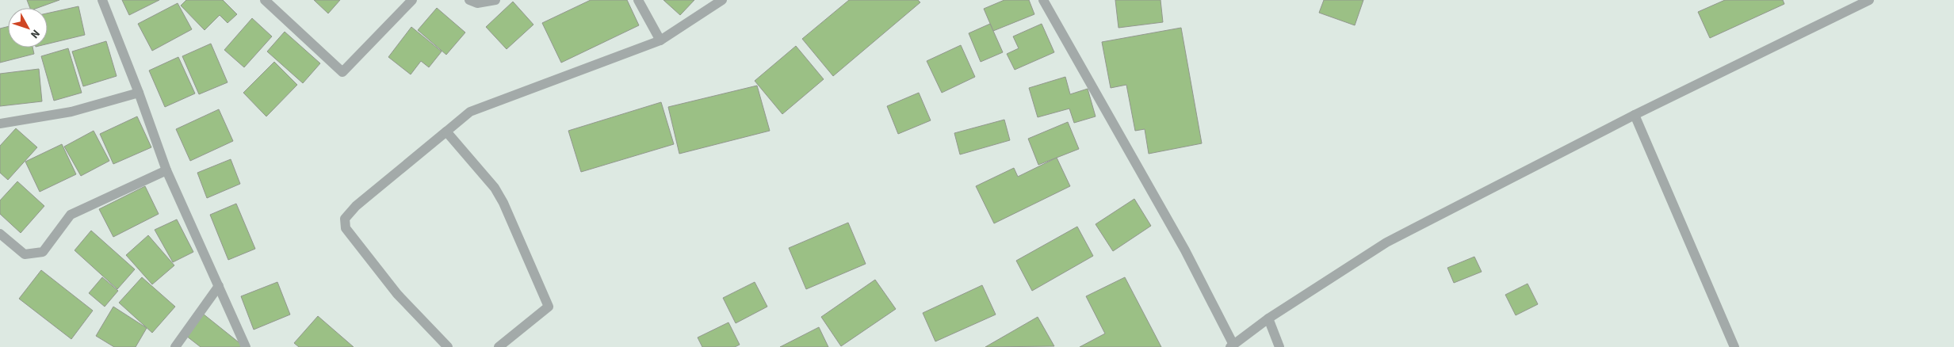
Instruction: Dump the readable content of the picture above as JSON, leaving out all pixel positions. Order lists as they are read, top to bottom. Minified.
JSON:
{"north":"bottom right"}
